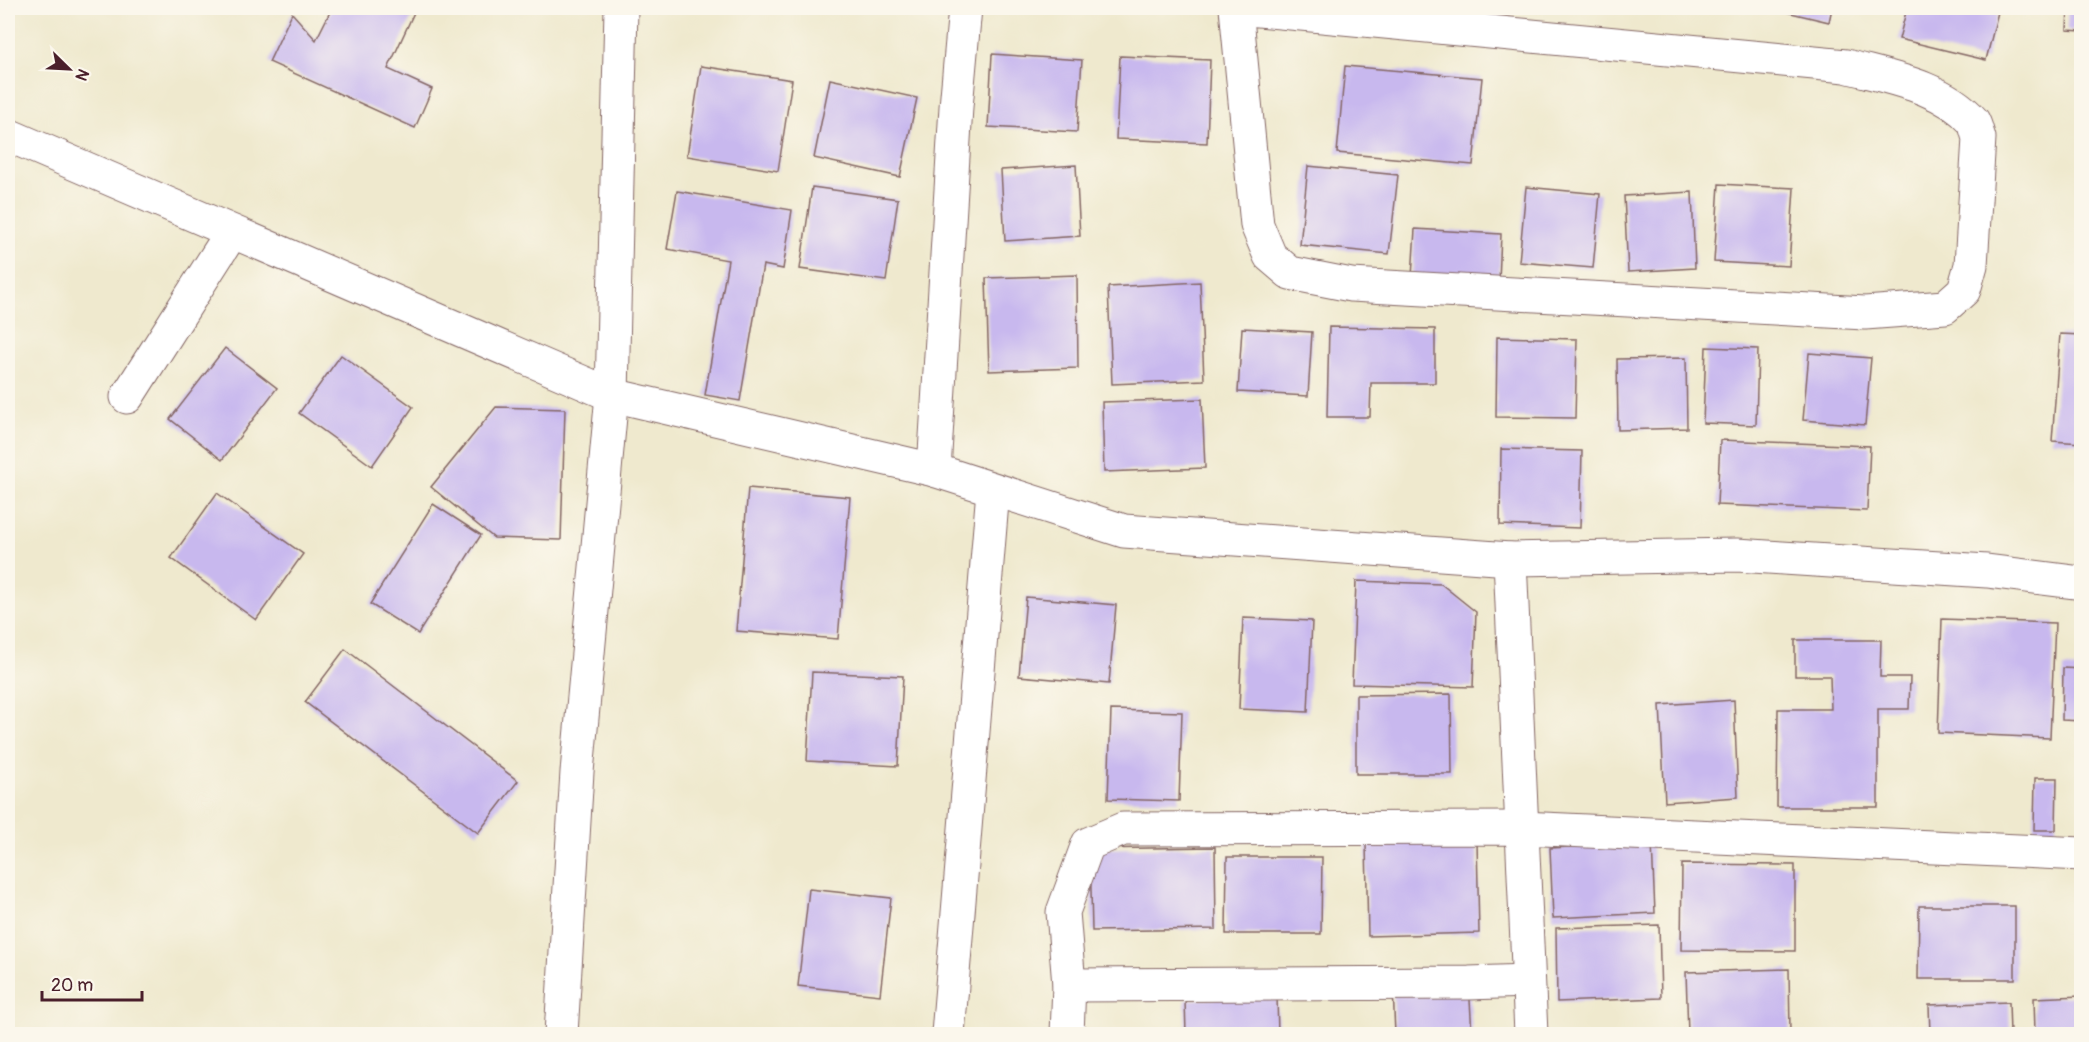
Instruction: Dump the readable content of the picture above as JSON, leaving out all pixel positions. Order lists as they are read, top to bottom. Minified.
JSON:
{"scale_bar":"20 m","north":"bottom right"}
